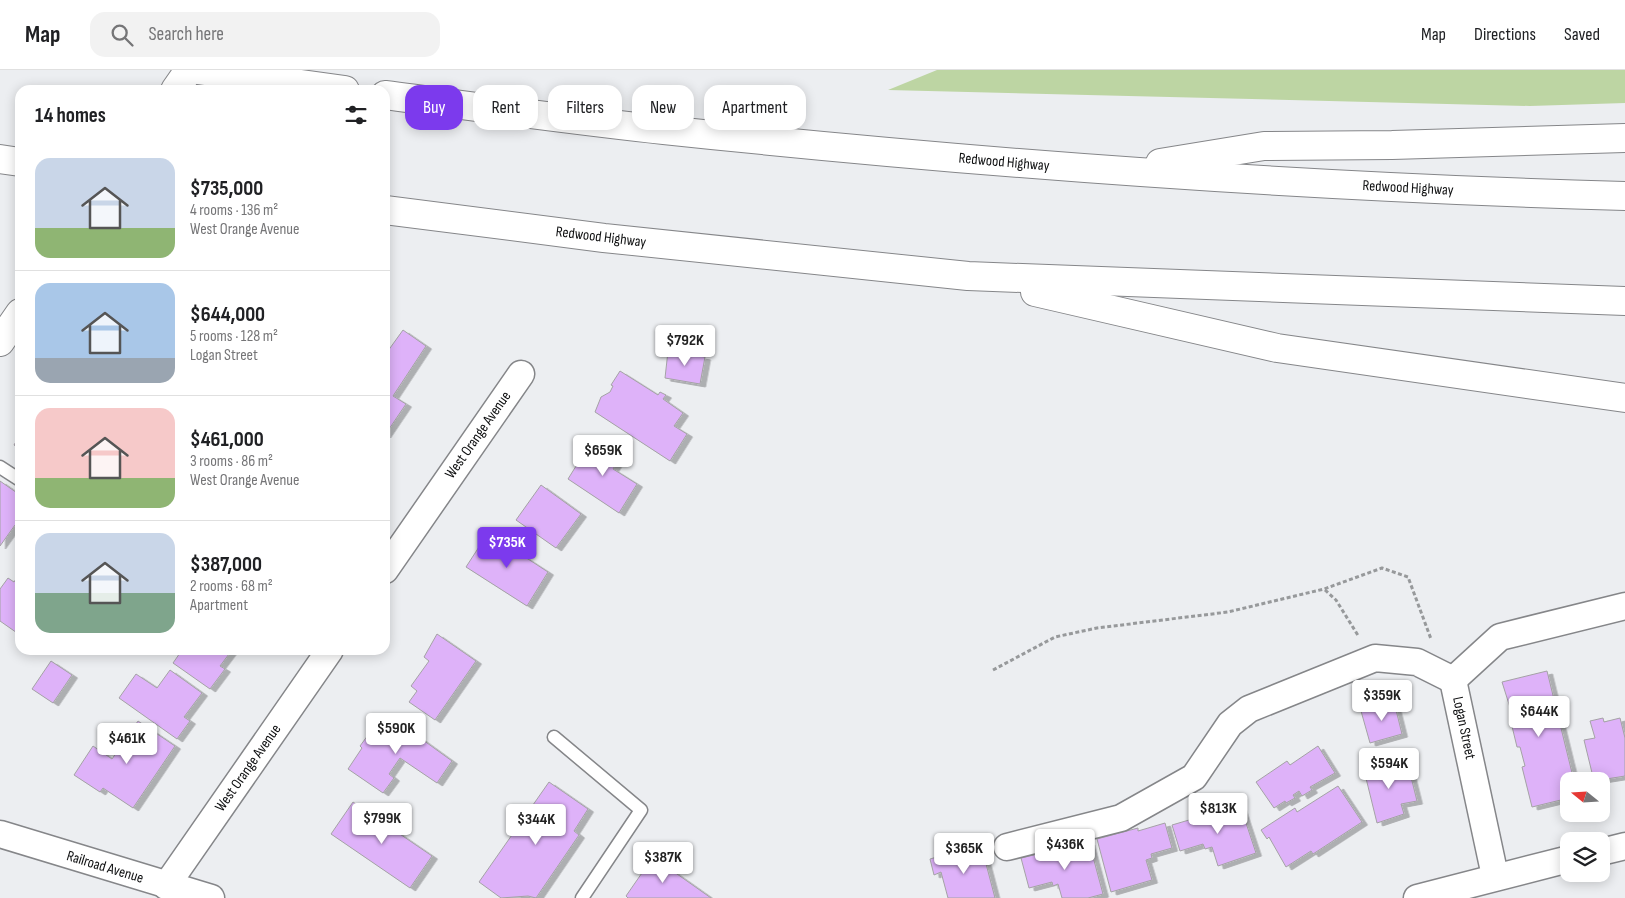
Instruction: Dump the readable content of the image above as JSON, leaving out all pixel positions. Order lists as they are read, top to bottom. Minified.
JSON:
{"streets":{"main road":["Redwood Highway"],"street":["West Orange Avenue","Logan Street","Railroad Avenue"]},"crossings":[["West Orange Avenue","Railroad Avenue"]],"north":"left","page":{"header":"Map","search":"Search here","nav":["Map","Directions","Saved"],"chip":["Buy","Rent","Filters","New","Apartment"],"heading":"14 homes","list":[{"name":"$735,000","note":"4 rooms · 136 m² · West Orange Avenue"},{"name":"$644,000","note":"5 rooms · 128 m² · Logan Street"},{"name":"$461,000","note":"3 rooms · 86 m² · West Orange Avenue"},{"name":"$387,000","note":"2 rooms · 68 m² · Apartment"}],"price":["$792K","$659K","$735K","$359K","$644K","$590K","$461K","$594K","$813K","$799K","$344K","$436K","$365K","$387K"]}}
